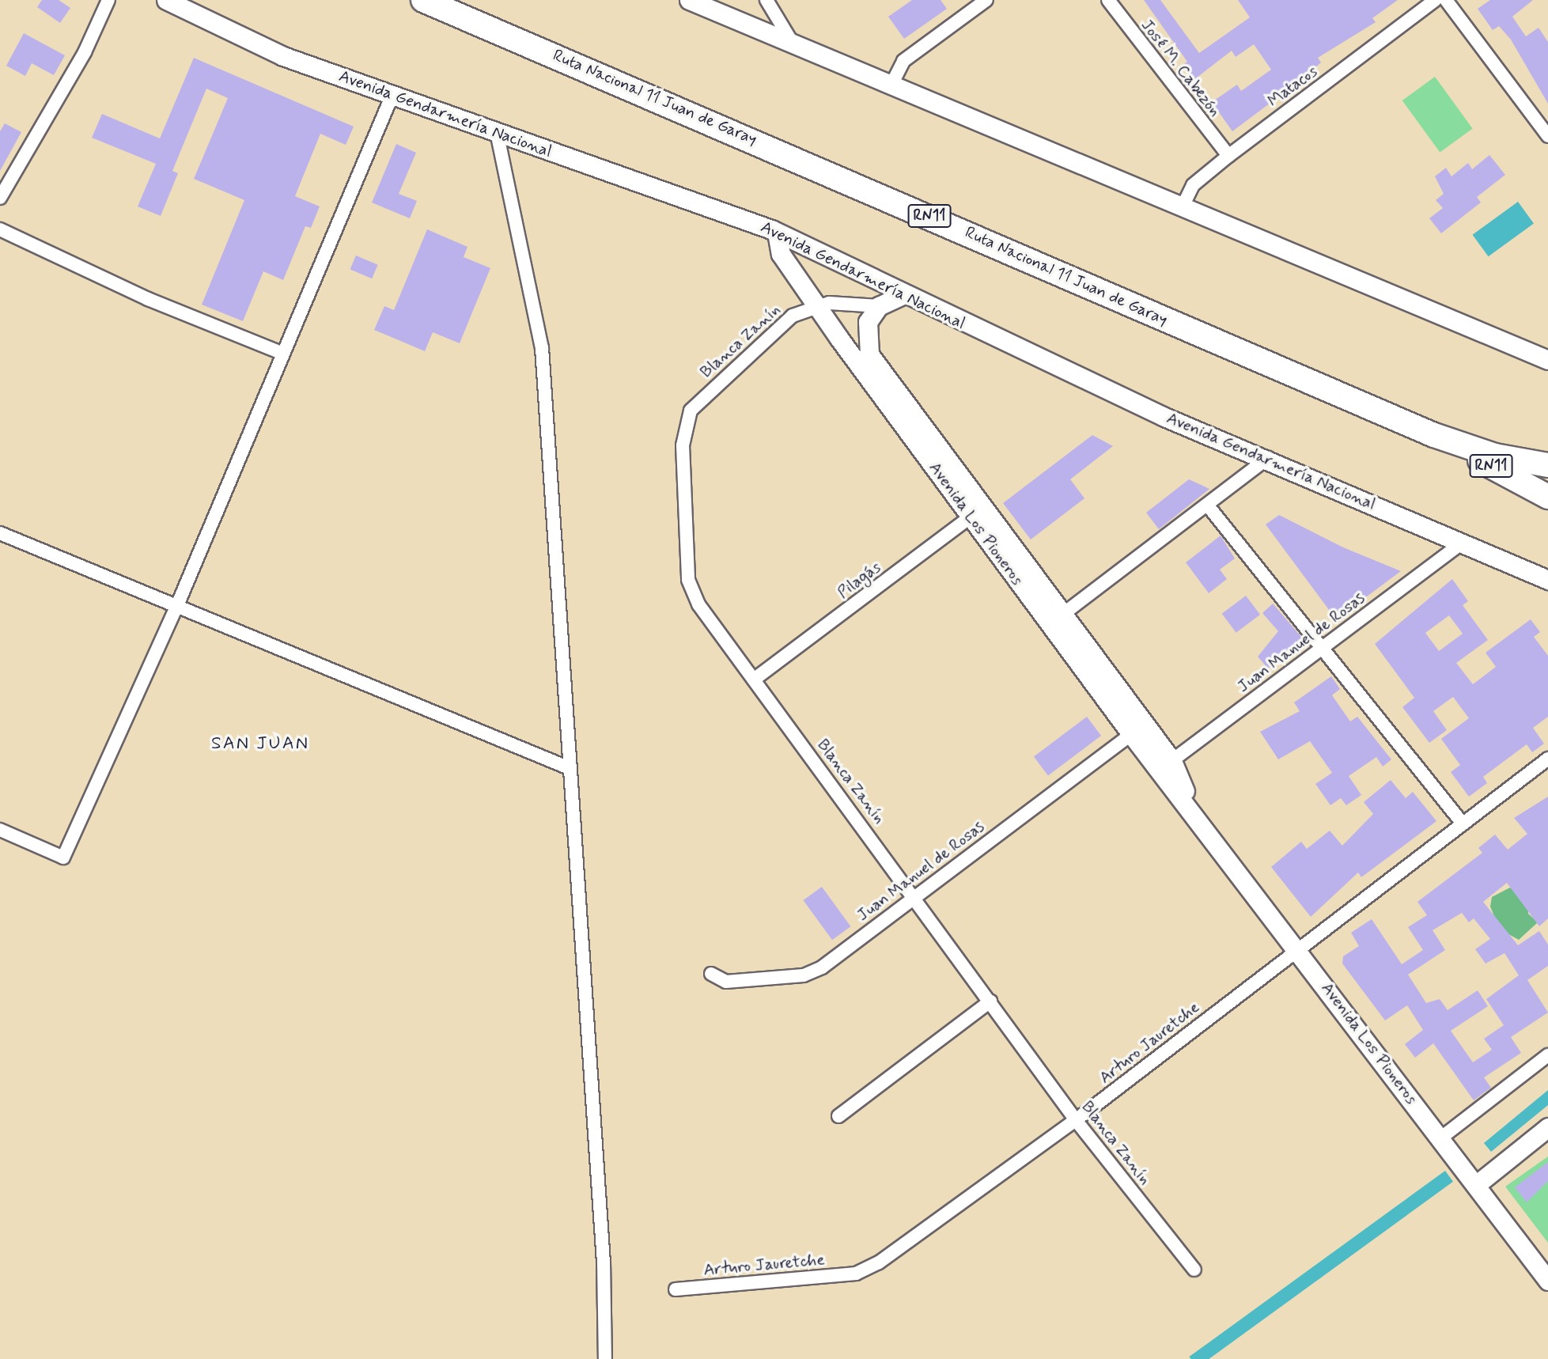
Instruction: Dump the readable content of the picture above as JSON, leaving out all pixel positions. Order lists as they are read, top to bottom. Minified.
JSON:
{"streets":{"highway":["Ruta Nacional 11 Juan de Garay","RN11"],"main road":["Avenida Gendarmería Nacional","Avenida Los Pioneros"],"street":["José M. Cabezón","Matacos","Blanca Zanín","Pilagás","Juan Manuel de Rosas","Arturo Jauretche"]},"crossings":[["José M. Cabezón","Matacos"],["Avenida Gendarmería Nacional","Avenida Los Pioneros"],["Avenida Gendarmería Nacional","Juan Manuel de Rosas"],["Blanca Zanín","Avenida Los Pioneros"],["Blanca Zanín","Pilagás"],["Blanca Zanín","Juan Manuel de Rosas"],["Blanca Zanín","Arturo Jauretche"],["Avenida Los Pioneros","Pilagás"],["Avenida Los Pioneros","Juan Manuel de Rosas"],["Avenida Los Pioneros","Arturo Jauretche"]],"districts":["SAN JUAN"]}
